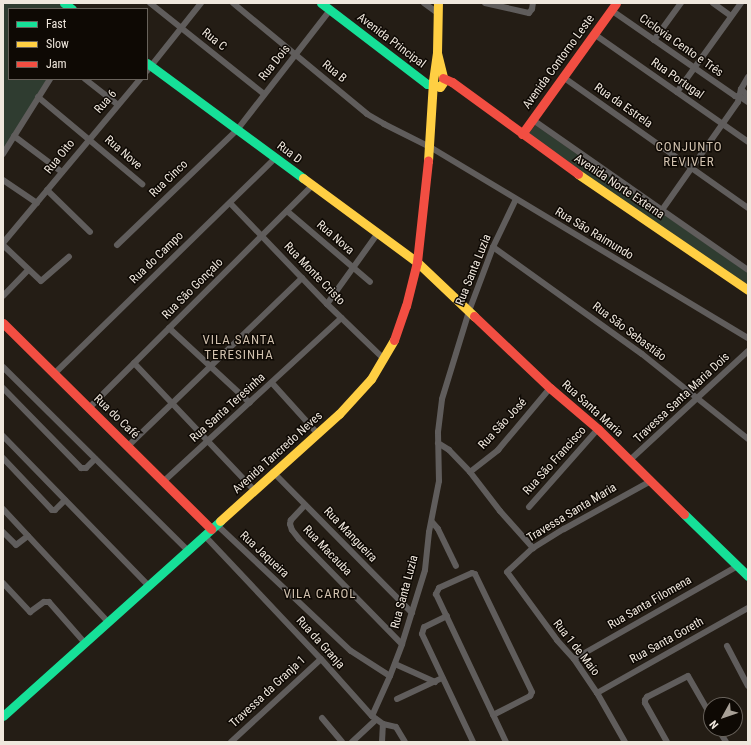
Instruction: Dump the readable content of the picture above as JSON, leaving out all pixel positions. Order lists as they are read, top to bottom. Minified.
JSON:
{"streets":{"main road":["Avenida Principal","Avenida Contorno Leste","Rua D","Avenida Norte Externa","Rua Santa Maria","Rua do Café","Avenida Tancredo Neves"],"street":["Rua C","Ciclovia Cento e Três","Rua Dois","Rua B","Rua Portugal","Rua 6","Rua da Estrela","Rua Nove","Rua Oito","Rua Cinco","Rua São Raimundo","Rua Nova","Rua do Campo","Rua Santa Luzia","Rua Monte Cristo","Rua São Gonçalo","Rua São Sebastião","Travessa Santa Maria Dois","Rua Santa Teresinha","Rua São José","Rua São Francisco","Travessa Santa Maria","Rua Mangueira","Rua Macauba","Rua Jaqueira","Rua Santa Filomena","Rua Santa Goreth","Rua da Granja","Rua 1 de Maio","Travessa da Granja 1"]},"crossings":[["Rua C","Rua Dois"],["Avenida Principal","Rua Dois"],["Avenida Principal","Avenida Norte Externa"],["Avenida Principal","Avenida Tancredo Neves"],["Ciclovia Cento e Três","Avenida Contorno Leste"],["Avenida Contorno Leste","Rua Portugal"],["Avenida Contorno Leste","Rua da Estrela"],["Avenida Contorno Leste","Avenida Norte Externa"],["Rua Dois","Rua B"],["Rua Dois","Rua D"],["Rua Dois","Rua Cinco"],["Rua B","Rua São Raimundo"],["Rua B","Avenida Tancredo Neves"],["Rua 6","Rua Nove"],["Rua 6","Rua Oito"],["Rua Nove","Rua Oito"],["Rua D","Rua Cinco"],["Rua D","Rua do Campo"],["Rua D","Rua São Gonçalo"],["Rua D","Rua Santa Maria"],["Rua D","Avenida Tancredo Neves"],["Avenida Norte Externa","Avenida Tancredo Neves"],["Rua São Raimundo","Rua Santa Luzia"],["Rua São Raimundo","Avenida Tancredo Neves"],["Rua Nova","Rua São Gonçalo"],["Rua do Campo","Rua Monte Cristo"],["Rua do Campo","Rua do Café"],["Rua Santa Luzia","Rua São Sebastião"],["Rua Santa Luzia","Rua Santa Maria"],["Rua Santa Luzia","Rua Mangueira"],["Rua Santa Luzia","Rua Macauba"],["Rua Santa Luzia","Rua Jaqueira"],["Rua Santa Luzia","Rua da Granja"],["Rua Monte Cristo","Rua São Gonçalo"],["Rua Monte Cristo","Rua Santa Teresinha"],["Rua Monte Cristo","Avenida Tancredo Neves"],["Rua São Gonçalo","Rua do Café"],["Rua São Sebastião","Travessa Santa Maria Dois"],["Travessa Santa Maria Dois","Rua Santa Maria"],["Rua Santa Teresinha","Rua do Café"],["Rua Santa Maria","Rua São José"],["Rua Santa Maria","Avenida Tancredo Neves"],["Rua Santa Maria","Rua São Francisco"],["Rua Santa Maria","Travessa Santa Maria"],["Rua Santa Maria","Rua Santa Filomena"],["Rua do Café","Avenida Tancredo Neves"],["Rua do Café","Rua Jaqueira"],["Rua do Café","Rua da Granja"],["Avenida Tancredo Neves","Rua Mangueira"],["Avenida Tancredo Neves","Rua Jaqueira"],["Avenida Tancredo Neves","Rua da Granja"],["Travessa Santa Maria","Rua 1 de Maio"],["Rua Mangueira","Rua Macauba"],["Rua Jaqueira","Rua da Granja"],["Rua Santa Filomena","Rua 1 de Maio"],["Rua Santa Goreth","Rua 1 de Maio"],["Rua da Granja","Travessa da Granja 1"]],"districts":["CONJUNTO REVIVER","VILA SANTA TERESINHA","VILA CAROL"],"legend":["Fast","Slow","Jam"],"north":"bottom left"}
